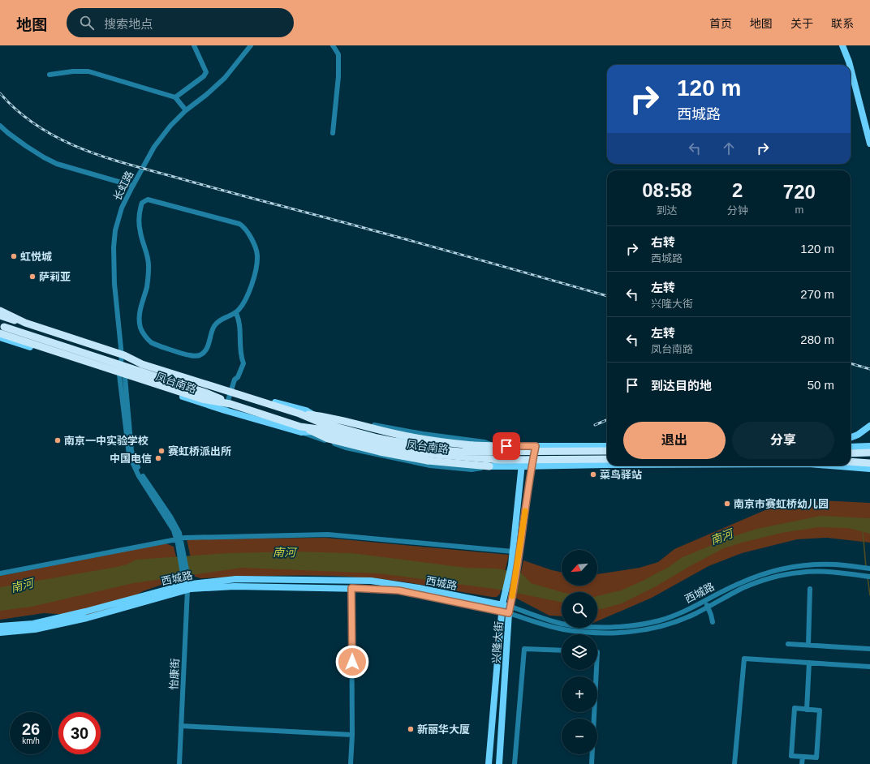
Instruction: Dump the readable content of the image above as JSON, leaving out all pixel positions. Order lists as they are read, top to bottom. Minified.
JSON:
{"streets":{"highway":["凤台南路"],"main road":["西城路","兴隆大街"],"street":["长虹路","怡康街"]},"crossings":[["长虹路","凤台南路"],["长虹路","怡康街"],["凤台南路","兴隆大街"],["西城路","兴隆大街"],["西城路","怡康街"]],"water":["南河"],"places":["虹悦城","萨莉亚","南京一中实验学校","赛虹桥派出所","中国电信","菜鸟驿站","南京市赛虹桥幼儿园","新丽华大厦"],"north":"bottom left","page":{"header":"地图","search":"搜索地点","nav":["首页","地图","关于","联系"],"turn":["120 m","西城路"],"eta":["08:58","到达","2","分钟","720","m"],"list":[{"name":"右转","note":"西城路","value":"120 m"},{"name":"左转","note":"兴隆大街","value":"270 m"},{"name":"左转","note":"凤台南路","value":"280 m"},{"name":"到达目的地","value":"50 m"}],"buttons":["退出","分享"],"map_buttons":["+","−"],"speed":"26 km/h","limit":"30"}}
